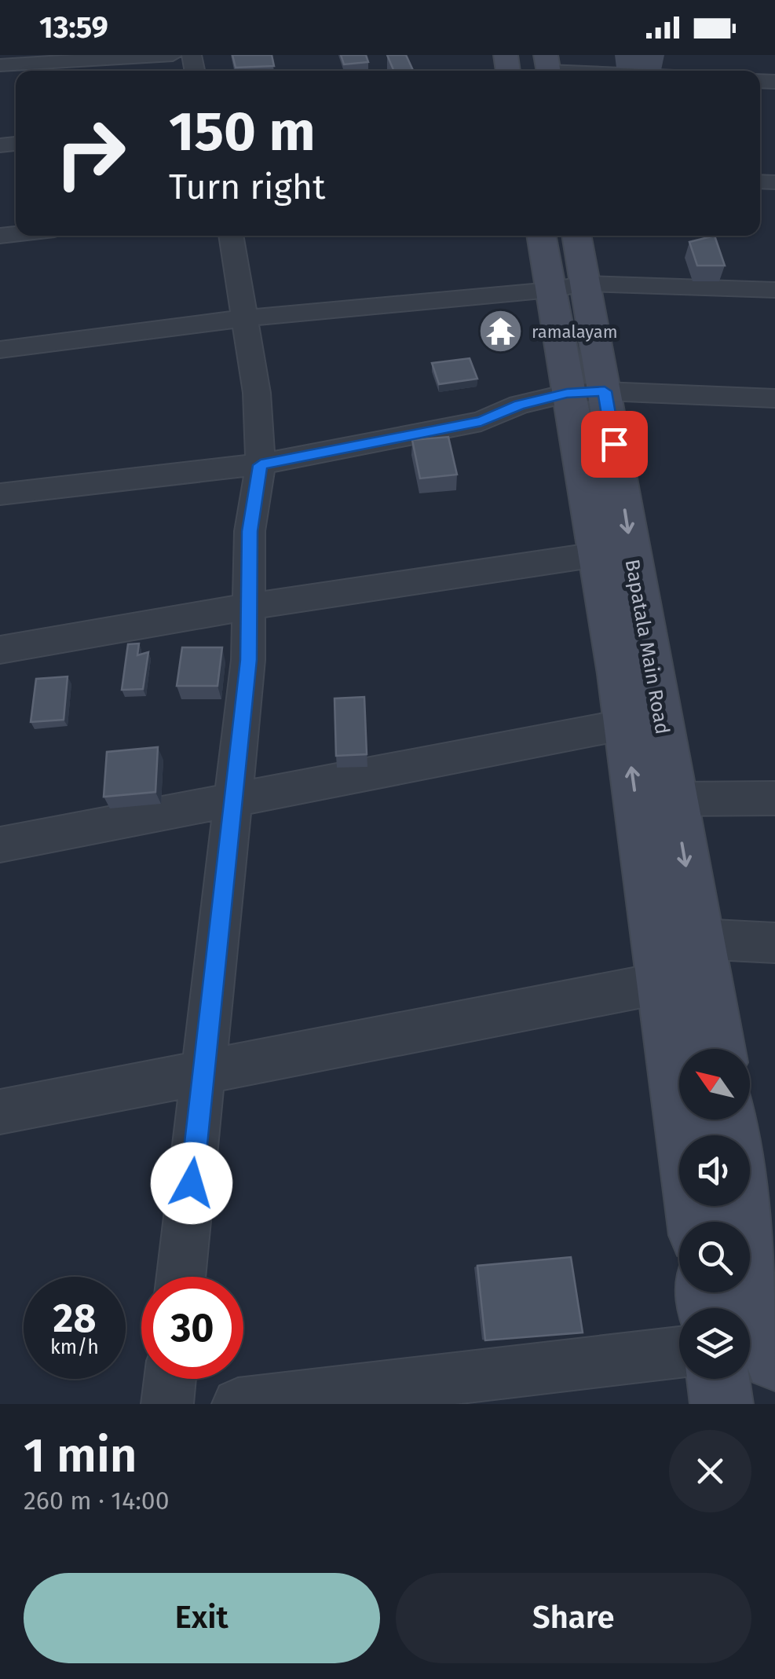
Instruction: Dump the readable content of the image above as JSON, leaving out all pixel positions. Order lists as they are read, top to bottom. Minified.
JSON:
{"streets":{"main road":["Bapatala Main Road"]},"places":{"temple":["ramalayam"]},"north":"top left","page":{"status":"13:59","turn":["150 m","Turn right"],"speed":"28 km/h","limit":"30","heading":["1 min","260 m · 14:00"],"buttons":["Exit","Share"]}}
